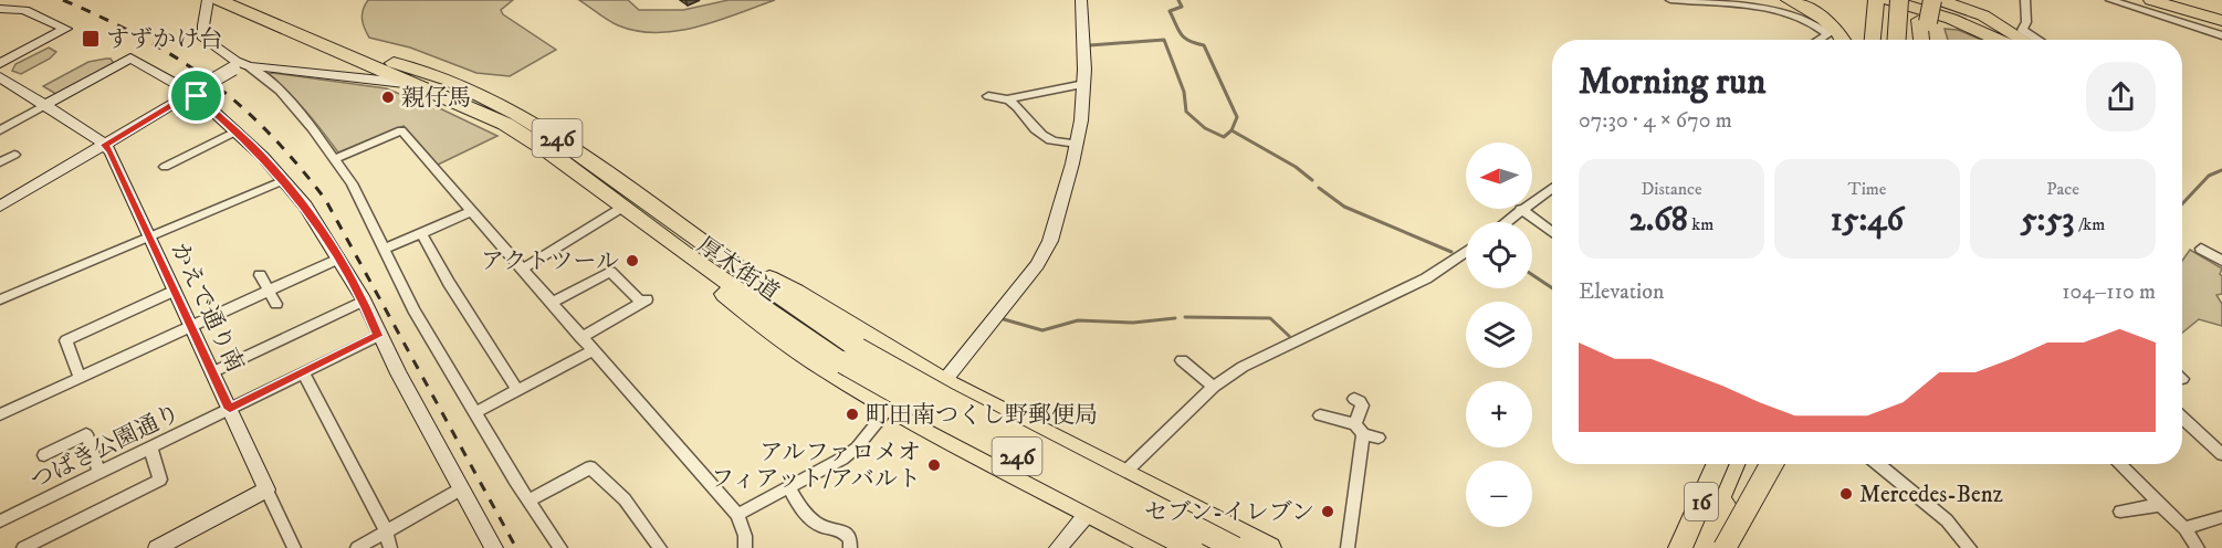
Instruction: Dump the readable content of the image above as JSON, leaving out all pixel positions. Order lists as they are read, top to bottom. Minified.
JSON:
{"streets":{"highway":["246","厚木街道","16"],"street":["かえで通り南","つばき公園通り"]},"crossings":[["かえで通り南","つばき公園通り"]],"places":{"transit":["すずかけ台"],"other":["親仔馬","アクトツール","町田南つくし野郵便局","アルファロメオ フィアット/アバルト","Mercedes-Benz","セブン-イレブン"]},"north":"left","page":{"heading":["Morning run","07:30 · 4 × 670 m"],"map_buttons":["+","−"],"stats":[["Distance","2.68 km"],["Time","15:46"],["Pace","5:53 /km"]],"chart":["Elevation","104–110 m"]}}
